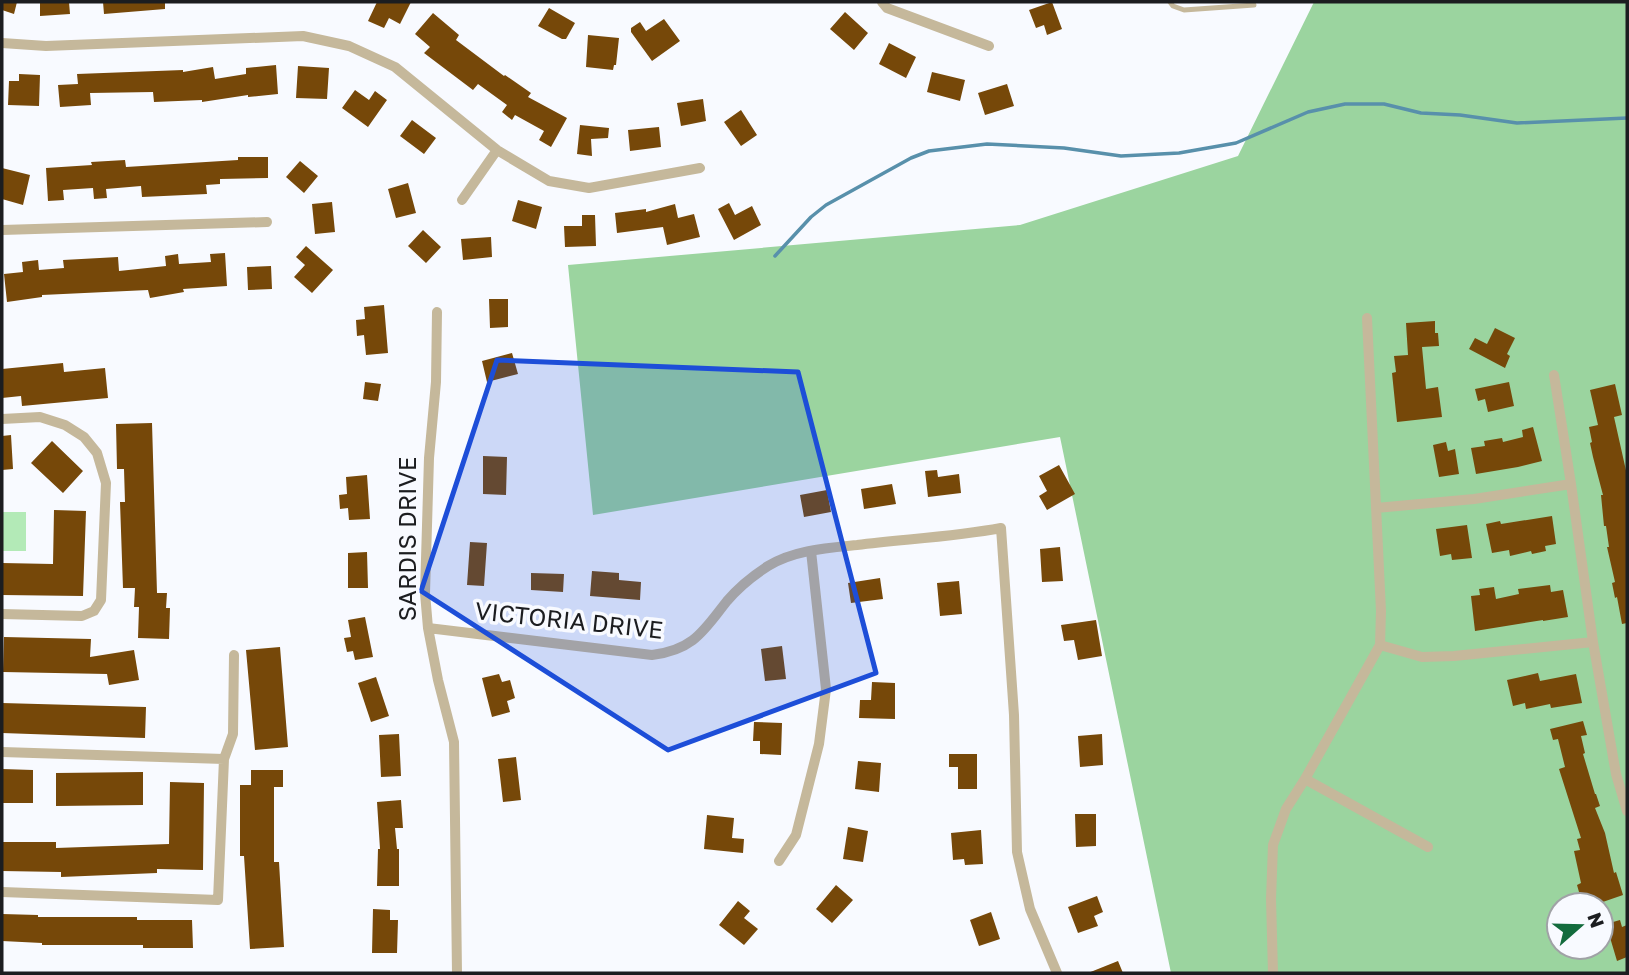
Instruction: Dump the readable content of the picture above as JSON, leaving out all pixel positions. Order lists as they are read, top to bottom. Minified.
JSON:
{"streets":{"street":["SARDIS DRIVE","VICTORIA DRIVE"]},"crossings":[["SARDIS DRIVE","VICTORIA DRIVE"]],"north":"right"}
